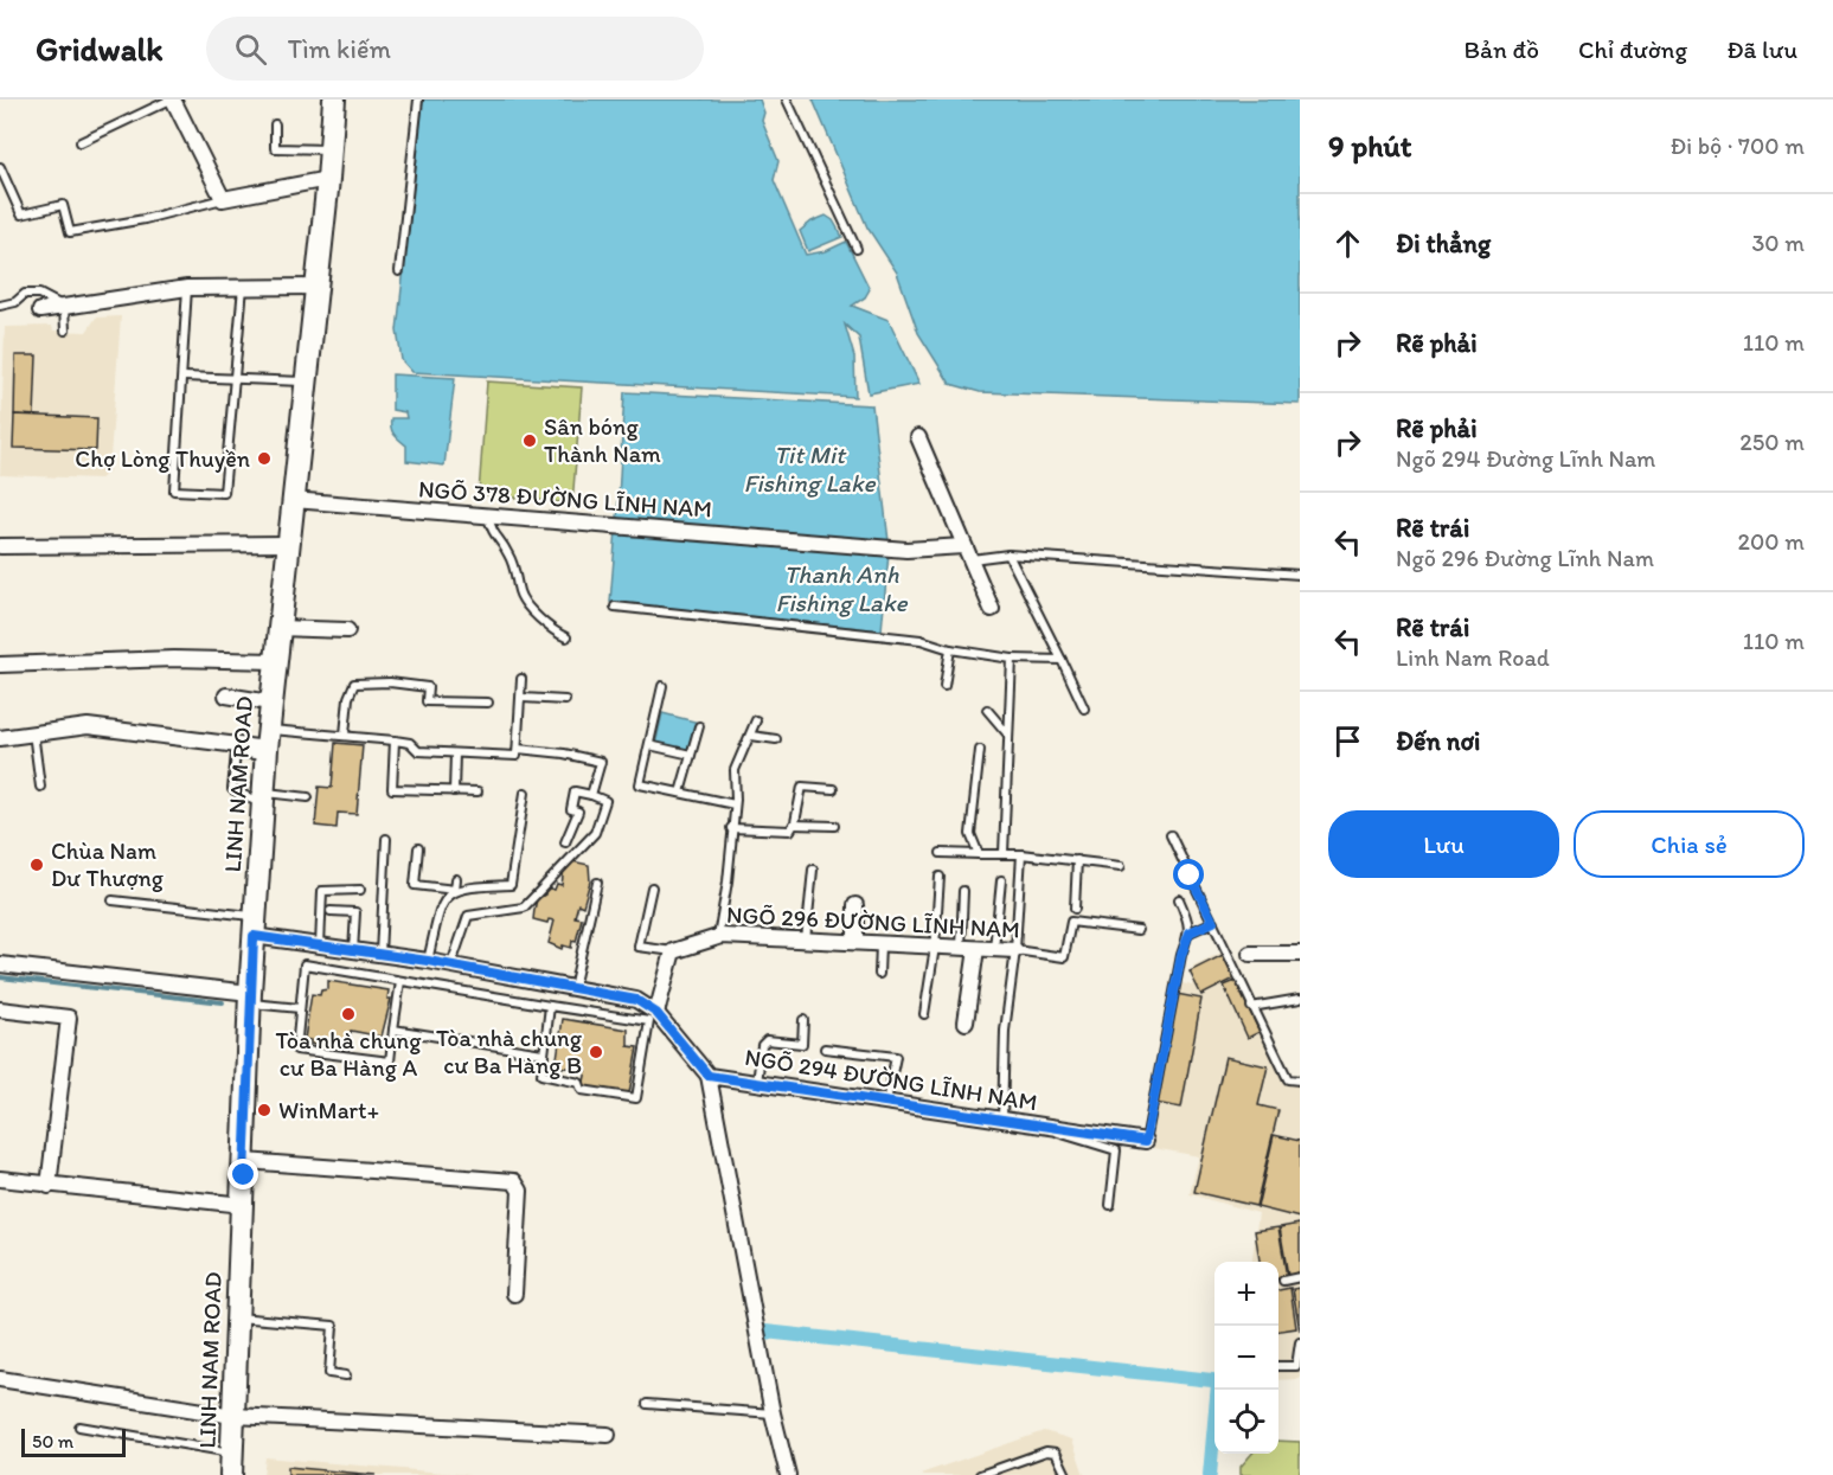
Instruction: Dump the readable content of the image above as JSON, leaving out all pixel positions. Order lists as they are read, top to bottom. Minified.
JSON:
{"streets":{"main road":["LINH NAM ROAD"],"street":["NGÕ 378 ĐƯỜNG LĨNH NAM","NGÕ 296 ĐƯỜNG LĨNH NAM","NGÕ 294 ĐƯỜNG LĨNH NAM"]},"crossings":[["NGÕ 378 ĐƯỜNG LĨNH NAM","LINH NAM ROAD"]],"water":["Tit Mit Fishing Lake","Thanh Anh Fishing Lake"],"places":["Sân bóng Thành Nam","Chợ Lòng Thuyền","Chùa Nam Dư Thượng","Tòa nhà chung cư Ba Hàng A","Tòa nhà chung cư Ba Hàng B","WinMart+"],"scale_bar":"50 m","page":{"header":"Gridwalk","search":"Tìm kiếm","nav":["Bản đồ","Chỉ đường","Đã lưu"],"heading":["9 phút","Đi bộ · 700 m"],"list":[["Đi thẳng","30 m"],["Rẽ phải","110 m"],["Rẽ phải","Ngõ 294 Đường Lĩnh Nam","250 m"],["Rẽ trái","Ngõ 296 Đường Lĩnh Nam","200 m"],["Rẽ trái","Linh Nam Road","110 m"],"Đến nơi"],"buttons":["Lưu","Chia sẻ"],"map_buttons":["+","−"],"scale":"50 m"}}
